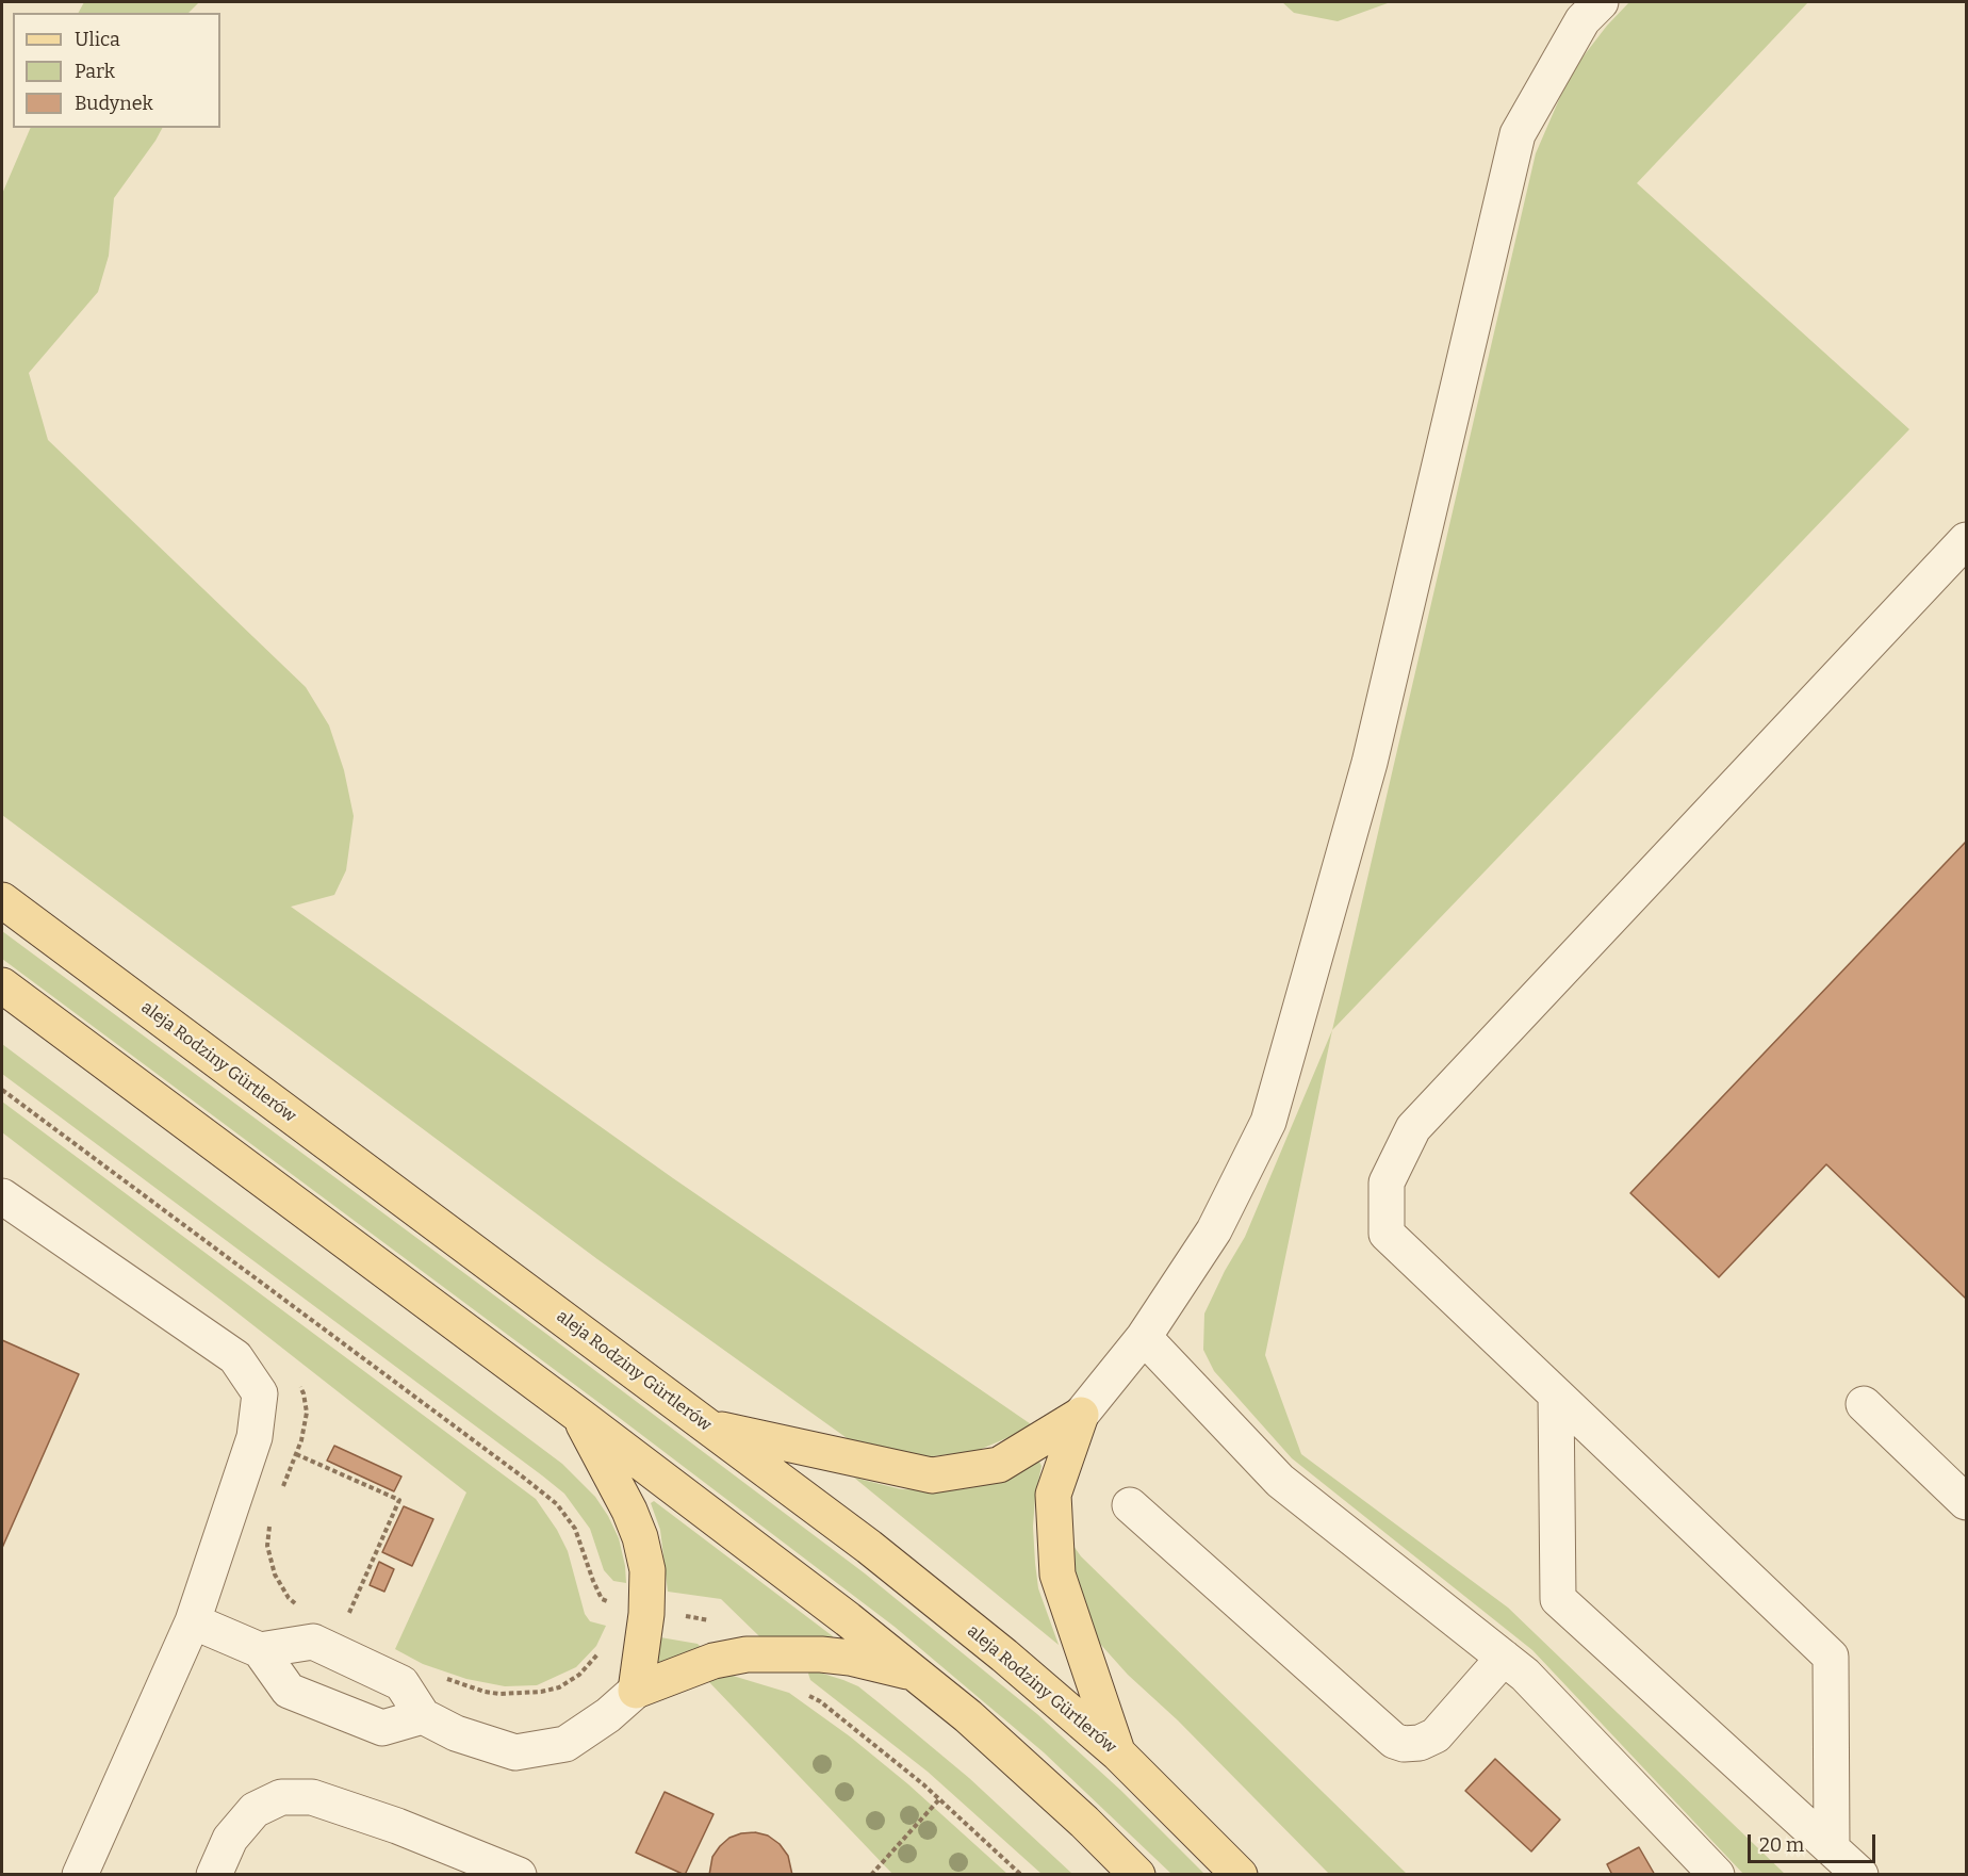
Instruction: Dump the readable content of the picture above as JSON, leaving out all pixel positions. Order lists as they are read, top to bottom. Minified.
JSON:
{"streets":{"main road":["aleja Rodziny Gürtlerów"]},"legend":["Ulica","Park","Budynek"],"scale_bar":"20 m"}
